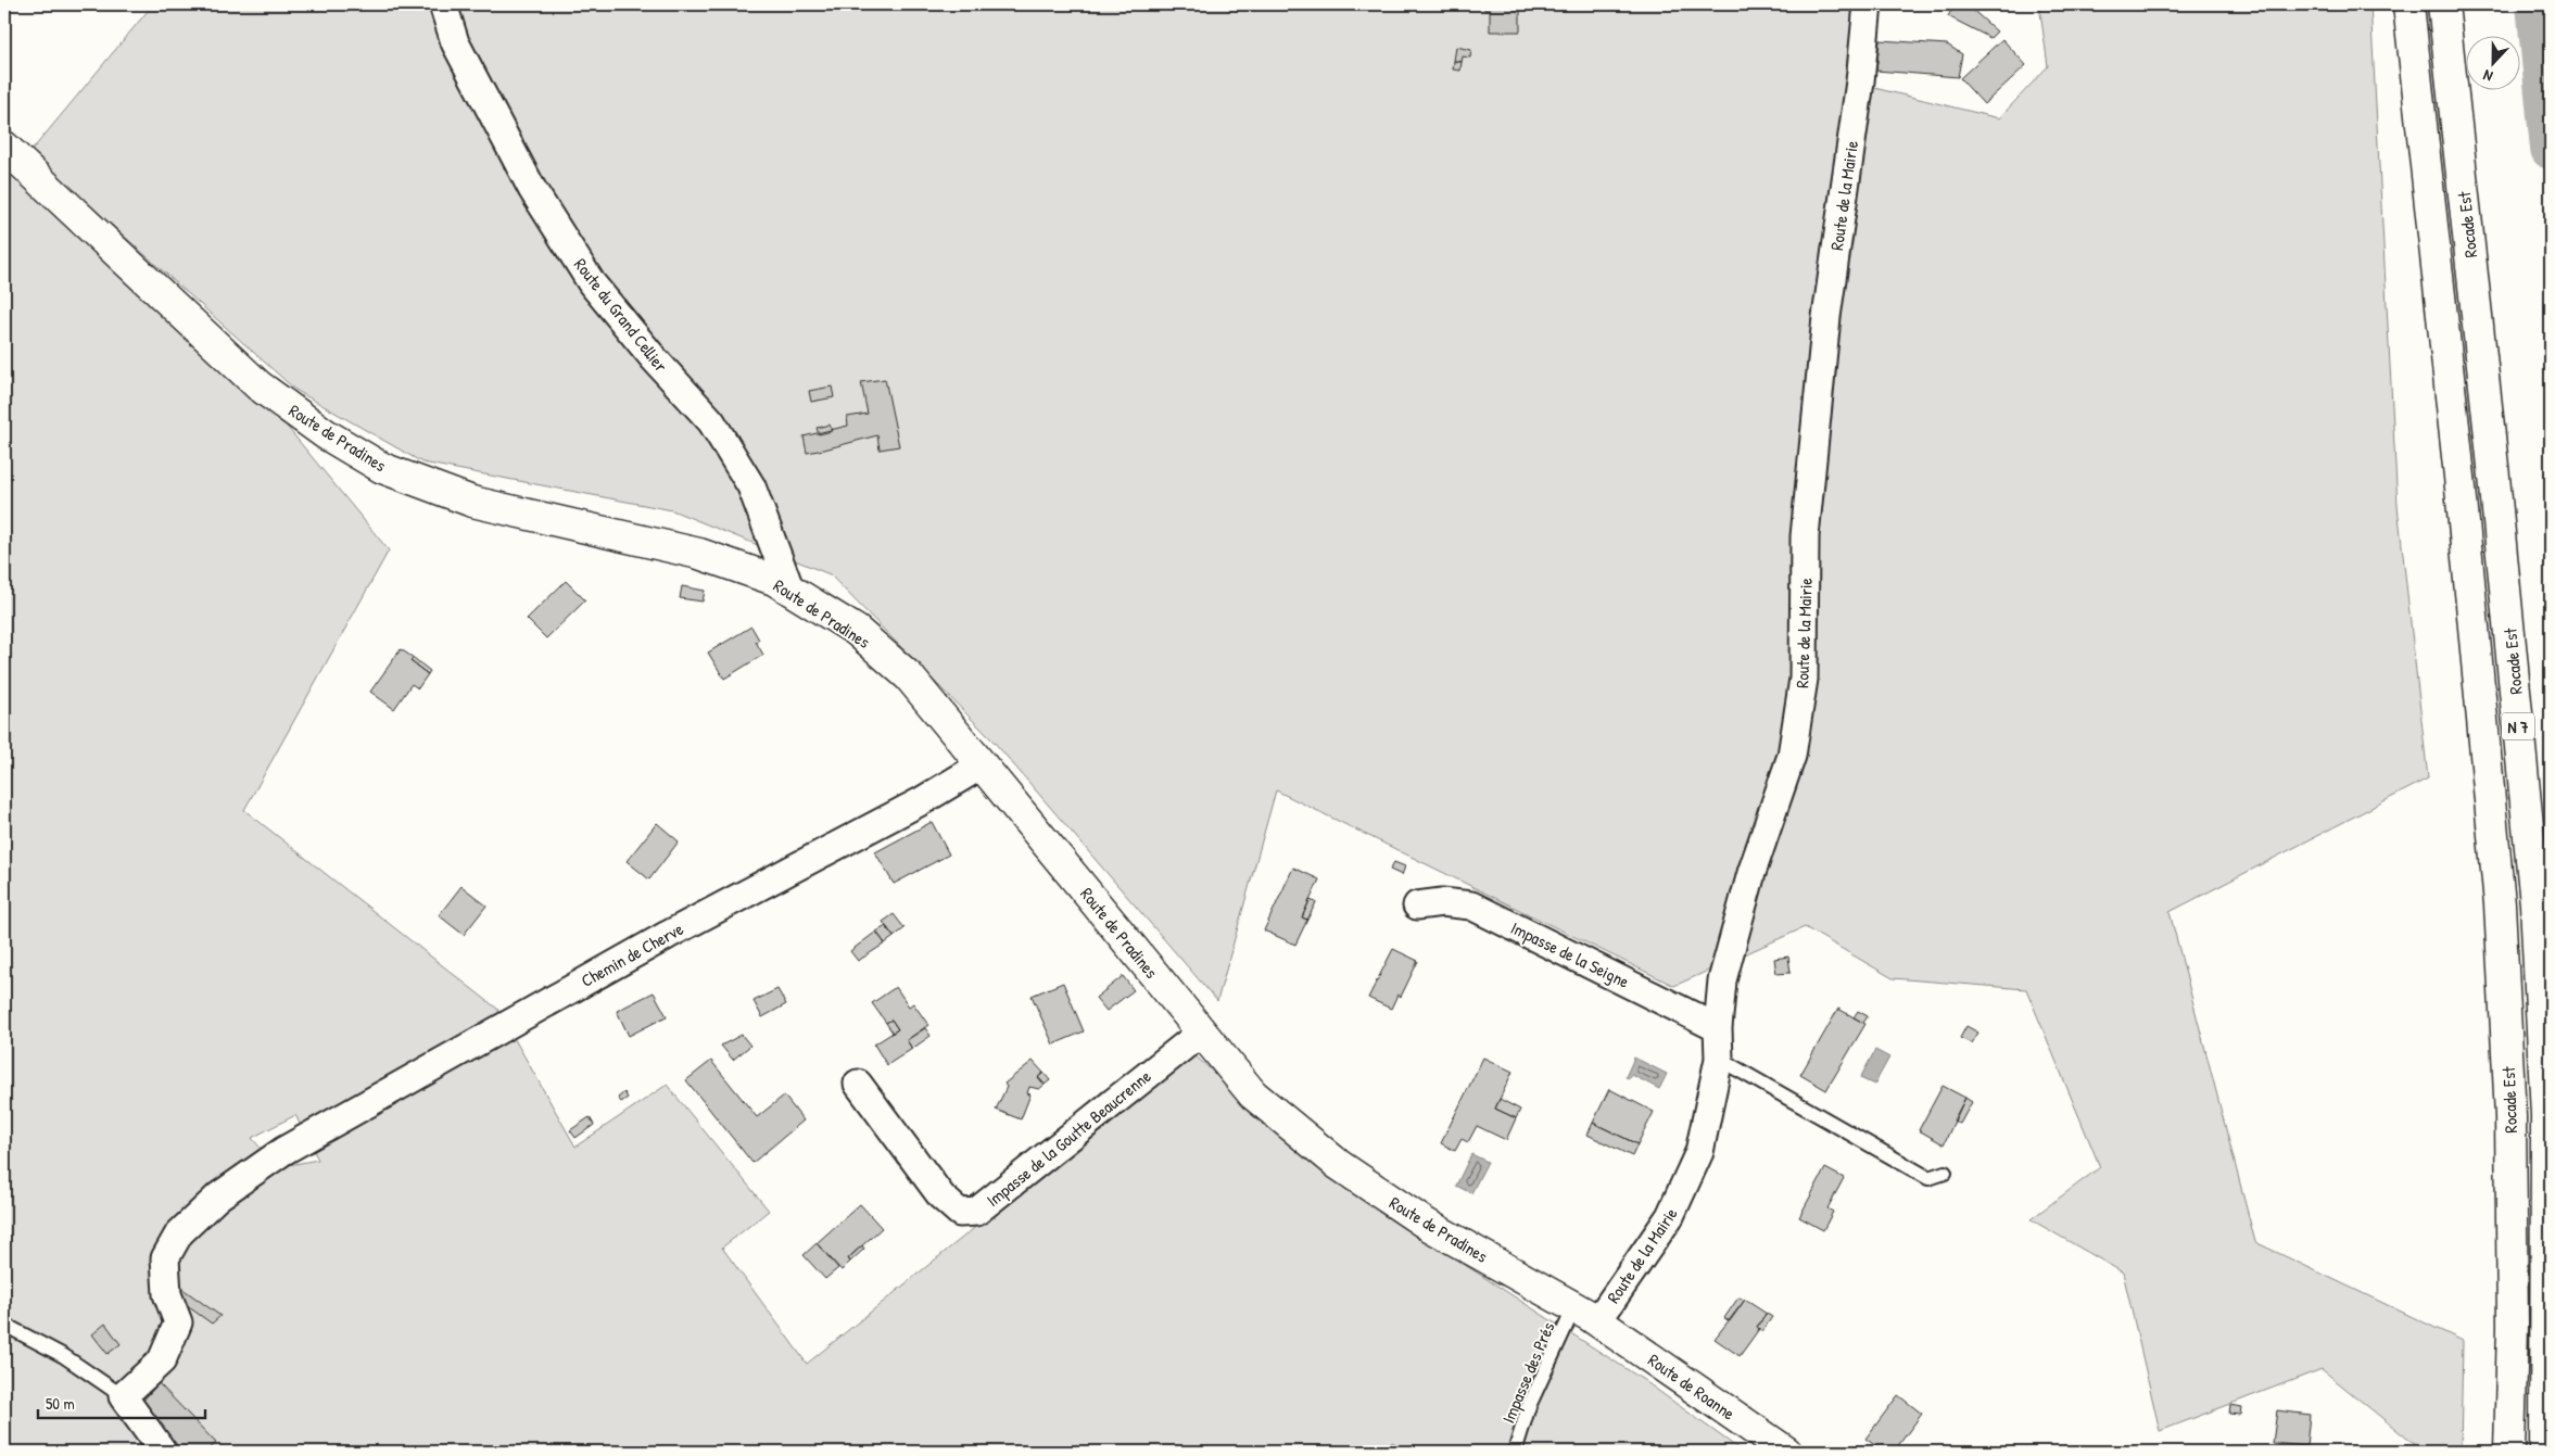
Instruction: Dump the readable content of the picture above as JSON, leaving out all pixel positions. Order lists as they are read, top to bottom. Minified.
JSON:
{"streets":{"main road":["Rocade Est","Route de Pradines","N 7","Route de Roanne"],"street":["Route de la Mairie","Route du Grand Cellier","Chemin de Cherve","Impasse de la Seigne","Impasse de la Goutte Beaucrenne"],"lane":["Impasse des Prés"]},"crossings":[["Route de la Mairie","Route de Pradines"],["Route de la Mairie","Impasse de la Seigne"],["Route de la Mairie","Impasse des Prés"],["Route de la Mairie","Route de Roanne"],["Route du Grand Cellier","Route de Pradines"],["Route de Pradines","Chemin de Cherve"],["Route de Pradines","Impasse de la Goutte Beaucrenne"],["Route de Pradines","Impasse des Prés"],["Route de Pradines","Route de Roanne"],["Impasse des Prés","Route de Roanne"]],"scale_bar":"50 m","north":"bottom"}
